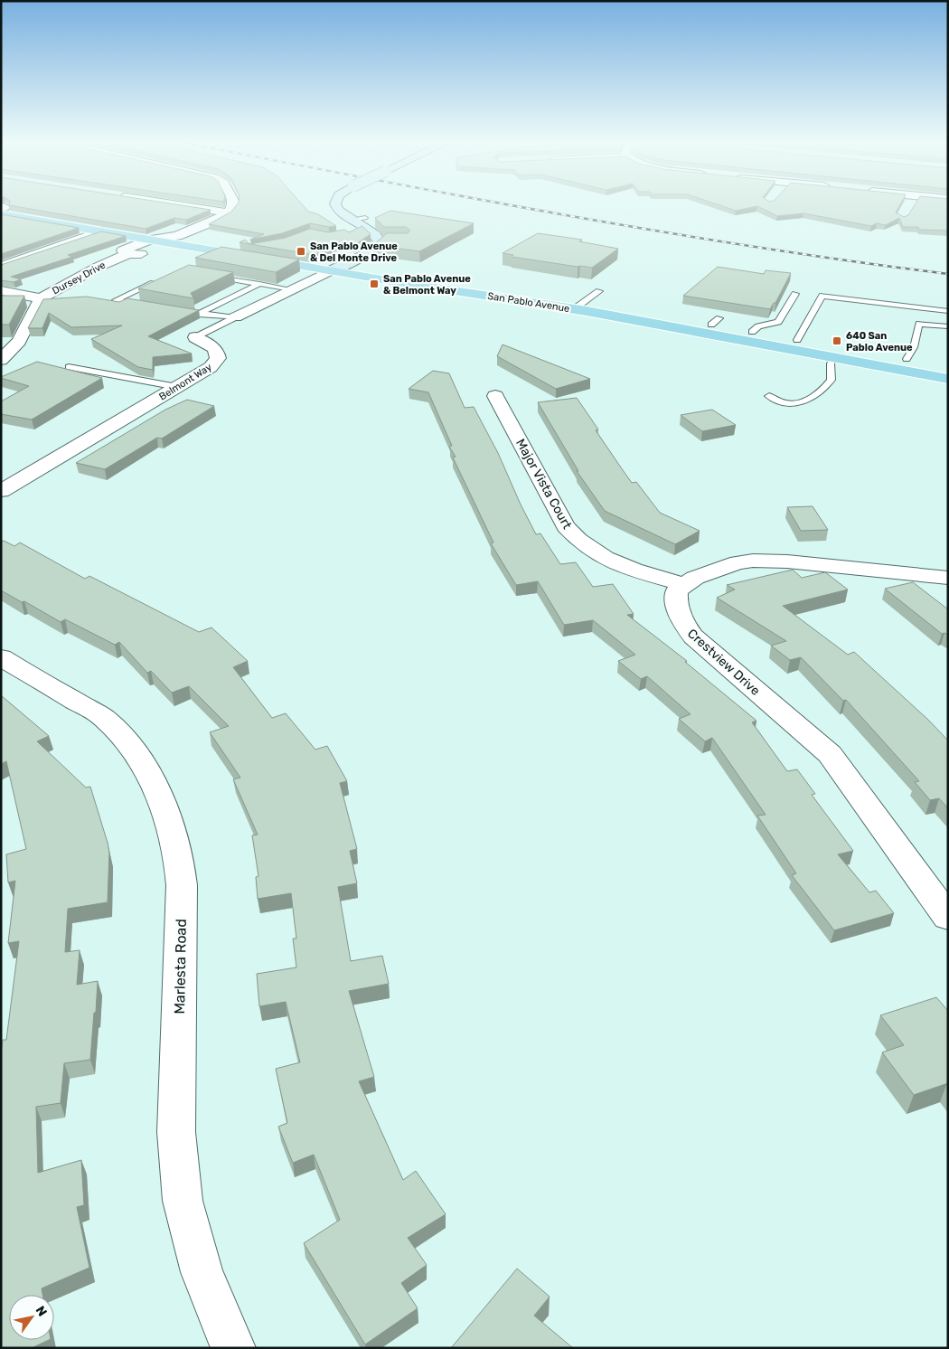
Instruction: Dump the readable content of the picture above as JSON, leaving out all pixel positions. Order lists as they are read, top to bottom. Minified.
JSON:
{"streets":{"main road":["San Pablo Avenue"],"street":["Dursey Drive","Belmont Way","Major Vista Court","Crestview Drive","Marlesta Road"]},"crossings":[["Dursey Drive","San Pablo Avenue"],["San Pablo Avenue","Belmont Way"],["Major Vista Court","Crestview Drive"]],"places":{"transit":["San Pablo Avenue & Del Monte Drive","San Pablo Avenue & Belmont Way","640 San Pablo Avenue"]},"north":"top right"}
